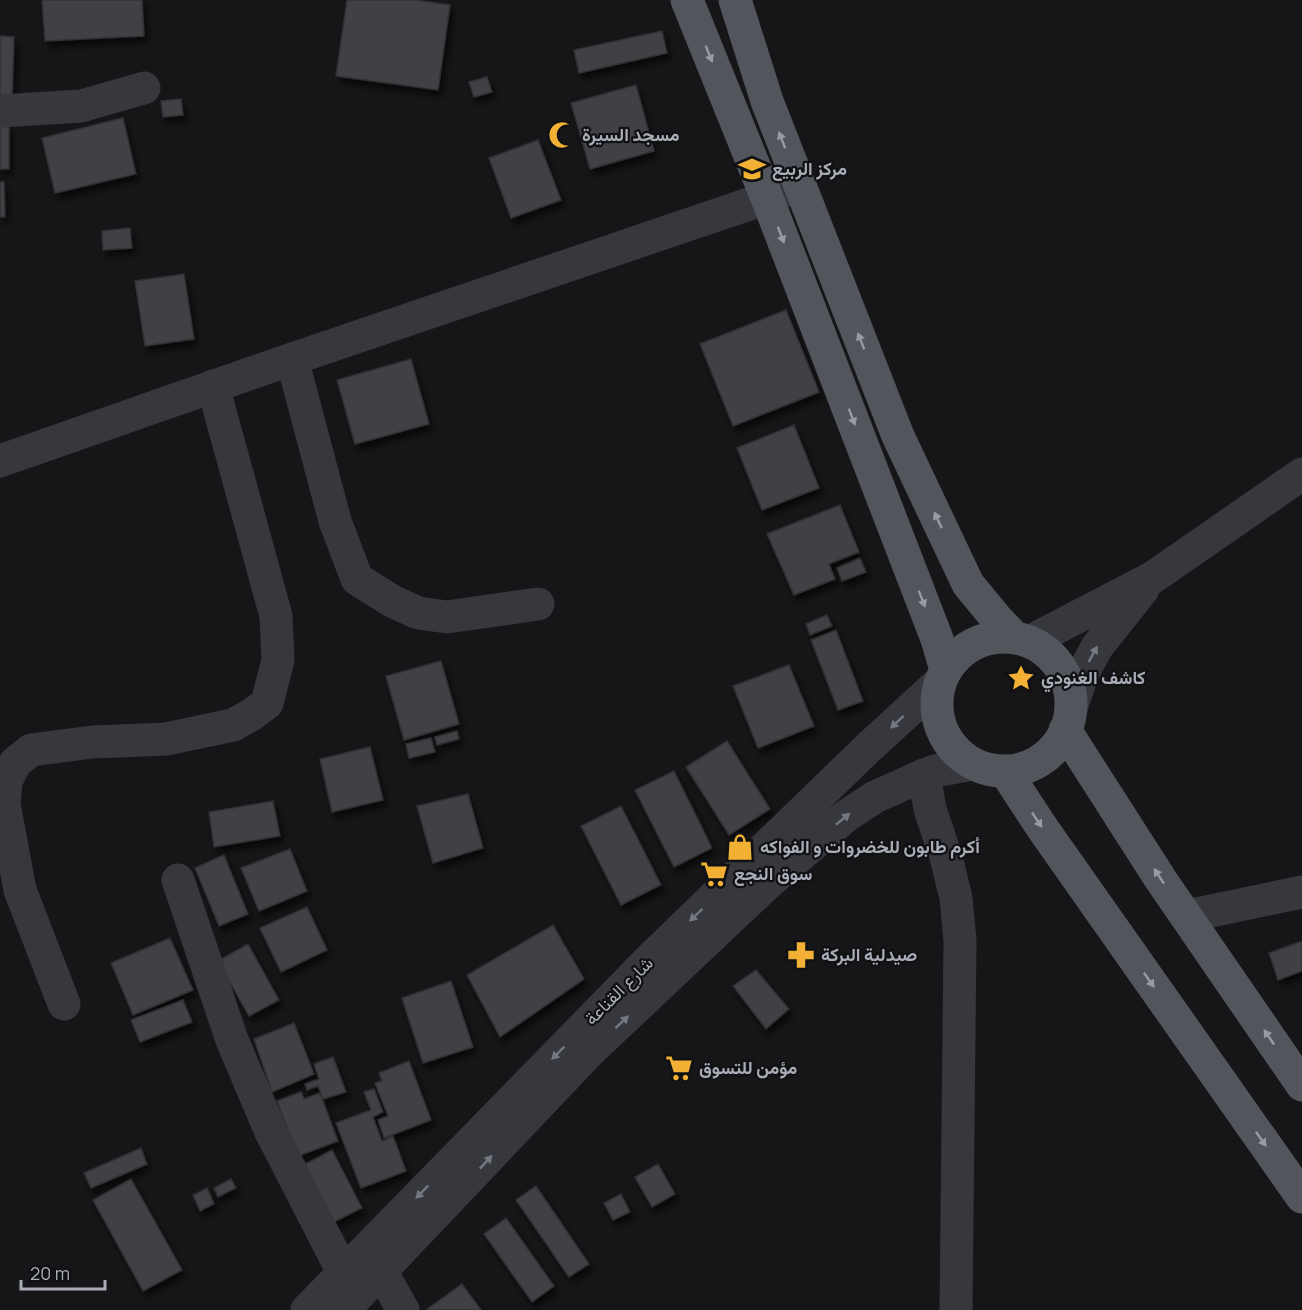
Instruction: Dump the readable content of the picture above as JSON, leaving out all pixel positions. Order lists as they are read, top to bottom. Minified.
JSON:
{"streets":{"street":["شارع القناعة"]},"places":{"mosque":["مسجد السيرة"],"school or university":["مركز الربيع"],"place":["كاشف الغنودي"],"shop":["أكرم طابون للخضروات و الفواكه"],"supermarket":["سوق النجع","مؤمن للتسوق"],"pharmacy":["صيدلية البركة"]},"scale_bar":"20 m"}
